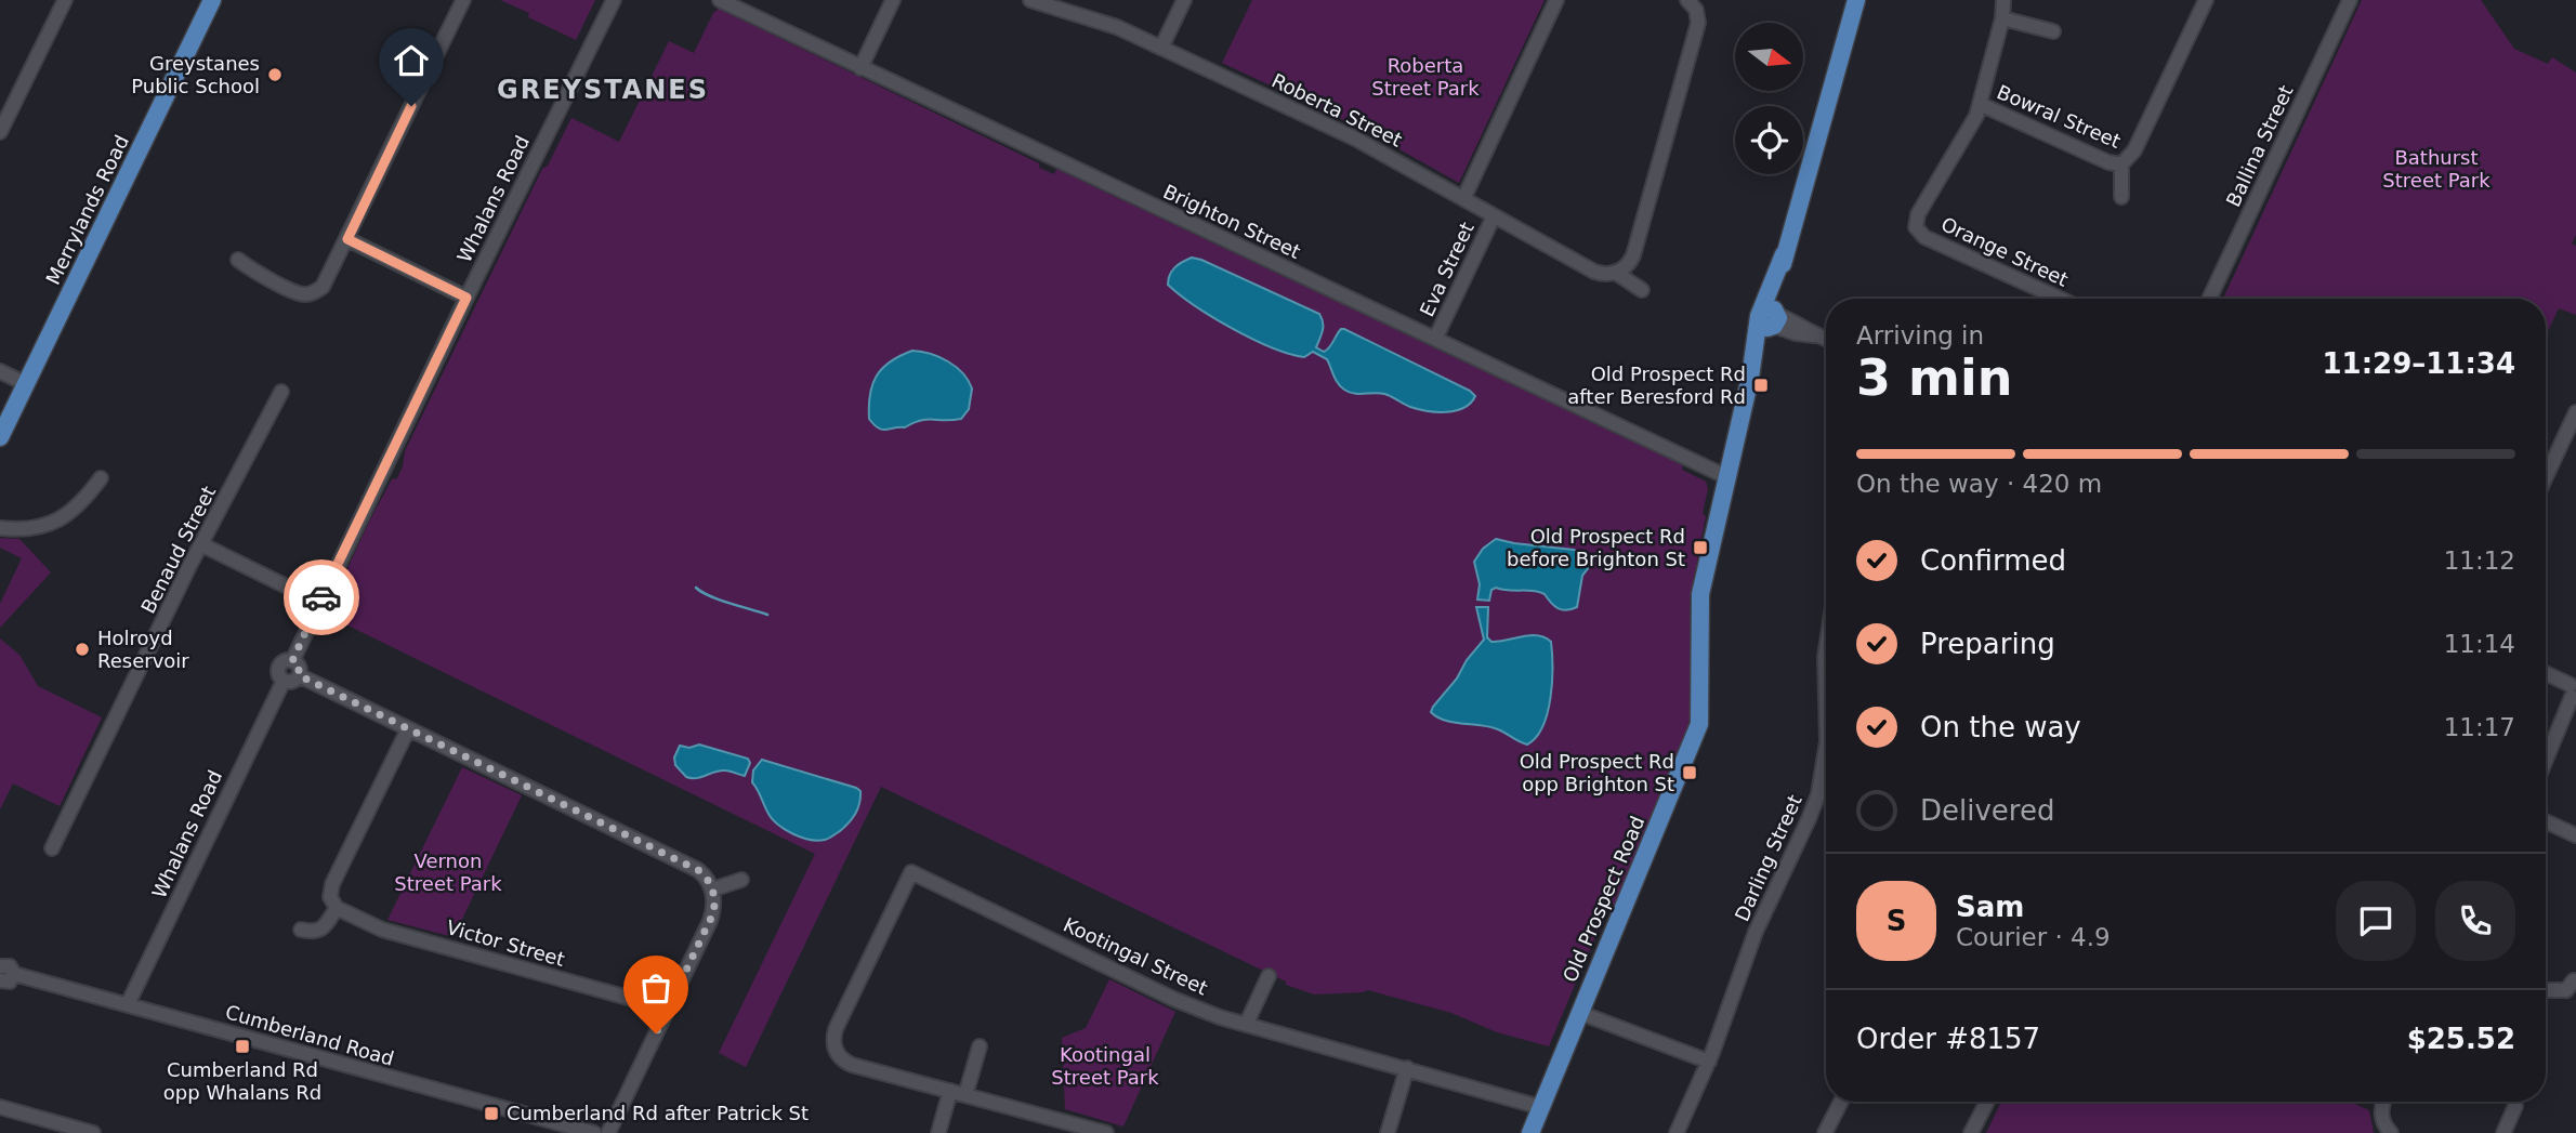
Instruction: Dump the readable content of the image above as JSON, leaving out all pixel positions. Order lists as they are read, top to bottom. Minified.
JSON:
{"streets":{"main road":["Merrylands Road","Old Prospect Road"],"street":["Roberta Street","Bowral Street","Ballina Street","Whalans Road","Brighton Street","Orange Street","Eva Street","Benaud Street","Darling Street","Victor Street","Kootingal Street","Cumberland Road"]},"crossings":[["Roberta Street","Eva Street"],["Bowral Street","Orange Street"],["Whalans Road","Cumberland Road"],["Brighton Street","Eva Street"],["Brighton Street","Old Prospect Road"],["Old Prospect Road","Kootingal Street"]],"districts":["GREYSTANES"],"parks":["Roberta Street Park","Bathurst Street Park","Vernon Street Park","Kootingal Street Park"],"places":{"other":["Greystanes Public School","Holroyd Reservoir"],"transit":["Old Prospect Rd after Beresford Rd","Old Prospect Rd before Brighton St","Old Prospect Rd opp Brighton St","Cumberland Rd opp Whalans Rd","Cumberland Rd after Patrick St"]},"north":"right","page":{"heading":["3 min","Arriving in","11:29–11:34"],"panel":["Sam","Courier · 4.9","Order #8157","$25.52"],"bar":"On the way · 420 m","list":[["Confirmed","11:12"],["Preparing","11:14"],["On the way","11:17"],"Delivered"],"round":"S"}}
